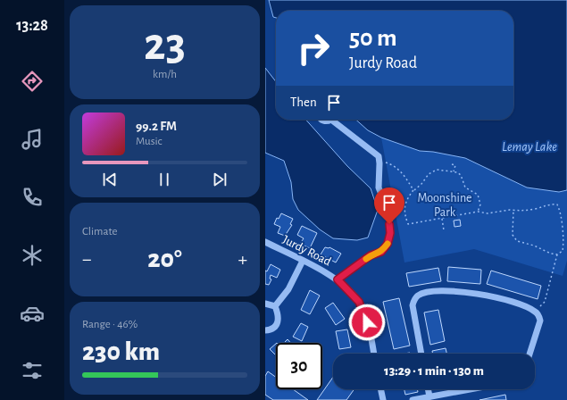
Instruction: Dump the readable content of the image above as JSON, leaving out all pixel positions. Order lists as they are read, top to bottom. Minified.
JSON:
{"streets":{"street":["Jurdy Road"]},"water":["Lemay Lake"],"parks":["Moonshine Park"],"page":{"tabs":"13:28","tile":[["23","km/h"],"Climate",["Range · 46%","230 km"]],"turn":["50 m","Jurdy Road"],"then":"Then","song":["99.2 FM","Music"],"heat":["−","20°","+"],"limit":"30","trip":"13:29 · 1 min · 130 m"}}
